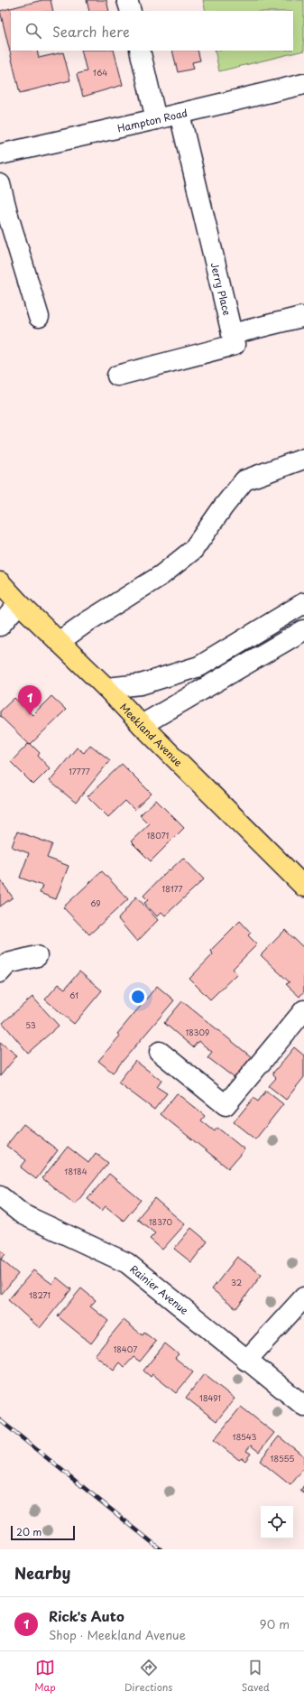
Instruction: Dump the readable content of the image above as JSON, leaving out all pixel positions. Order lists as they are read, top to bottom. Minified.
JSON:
{"streets":{"main road":["Meekland Avenue"],"street":["Hampton Road","Jerry Place","Rainier Avenue"]},"crossings":[["Hampton Road","Jerry Place"]],"house_numbers":["164","17777","18071","18177","69","61","53","18309","18184","18370","32","18271","18407","18491","18543","18555"],"scale_bar":"20 m","page":{"search":"Search here","pins":"1","scale":"20 m","heading":"Nearby","list":[{"mark":"1","name":"Rick's Auto","note":"Shop · Meekland Avenue","value":"90 m"}],"nav":["Map","Directions","Saved"]}}
